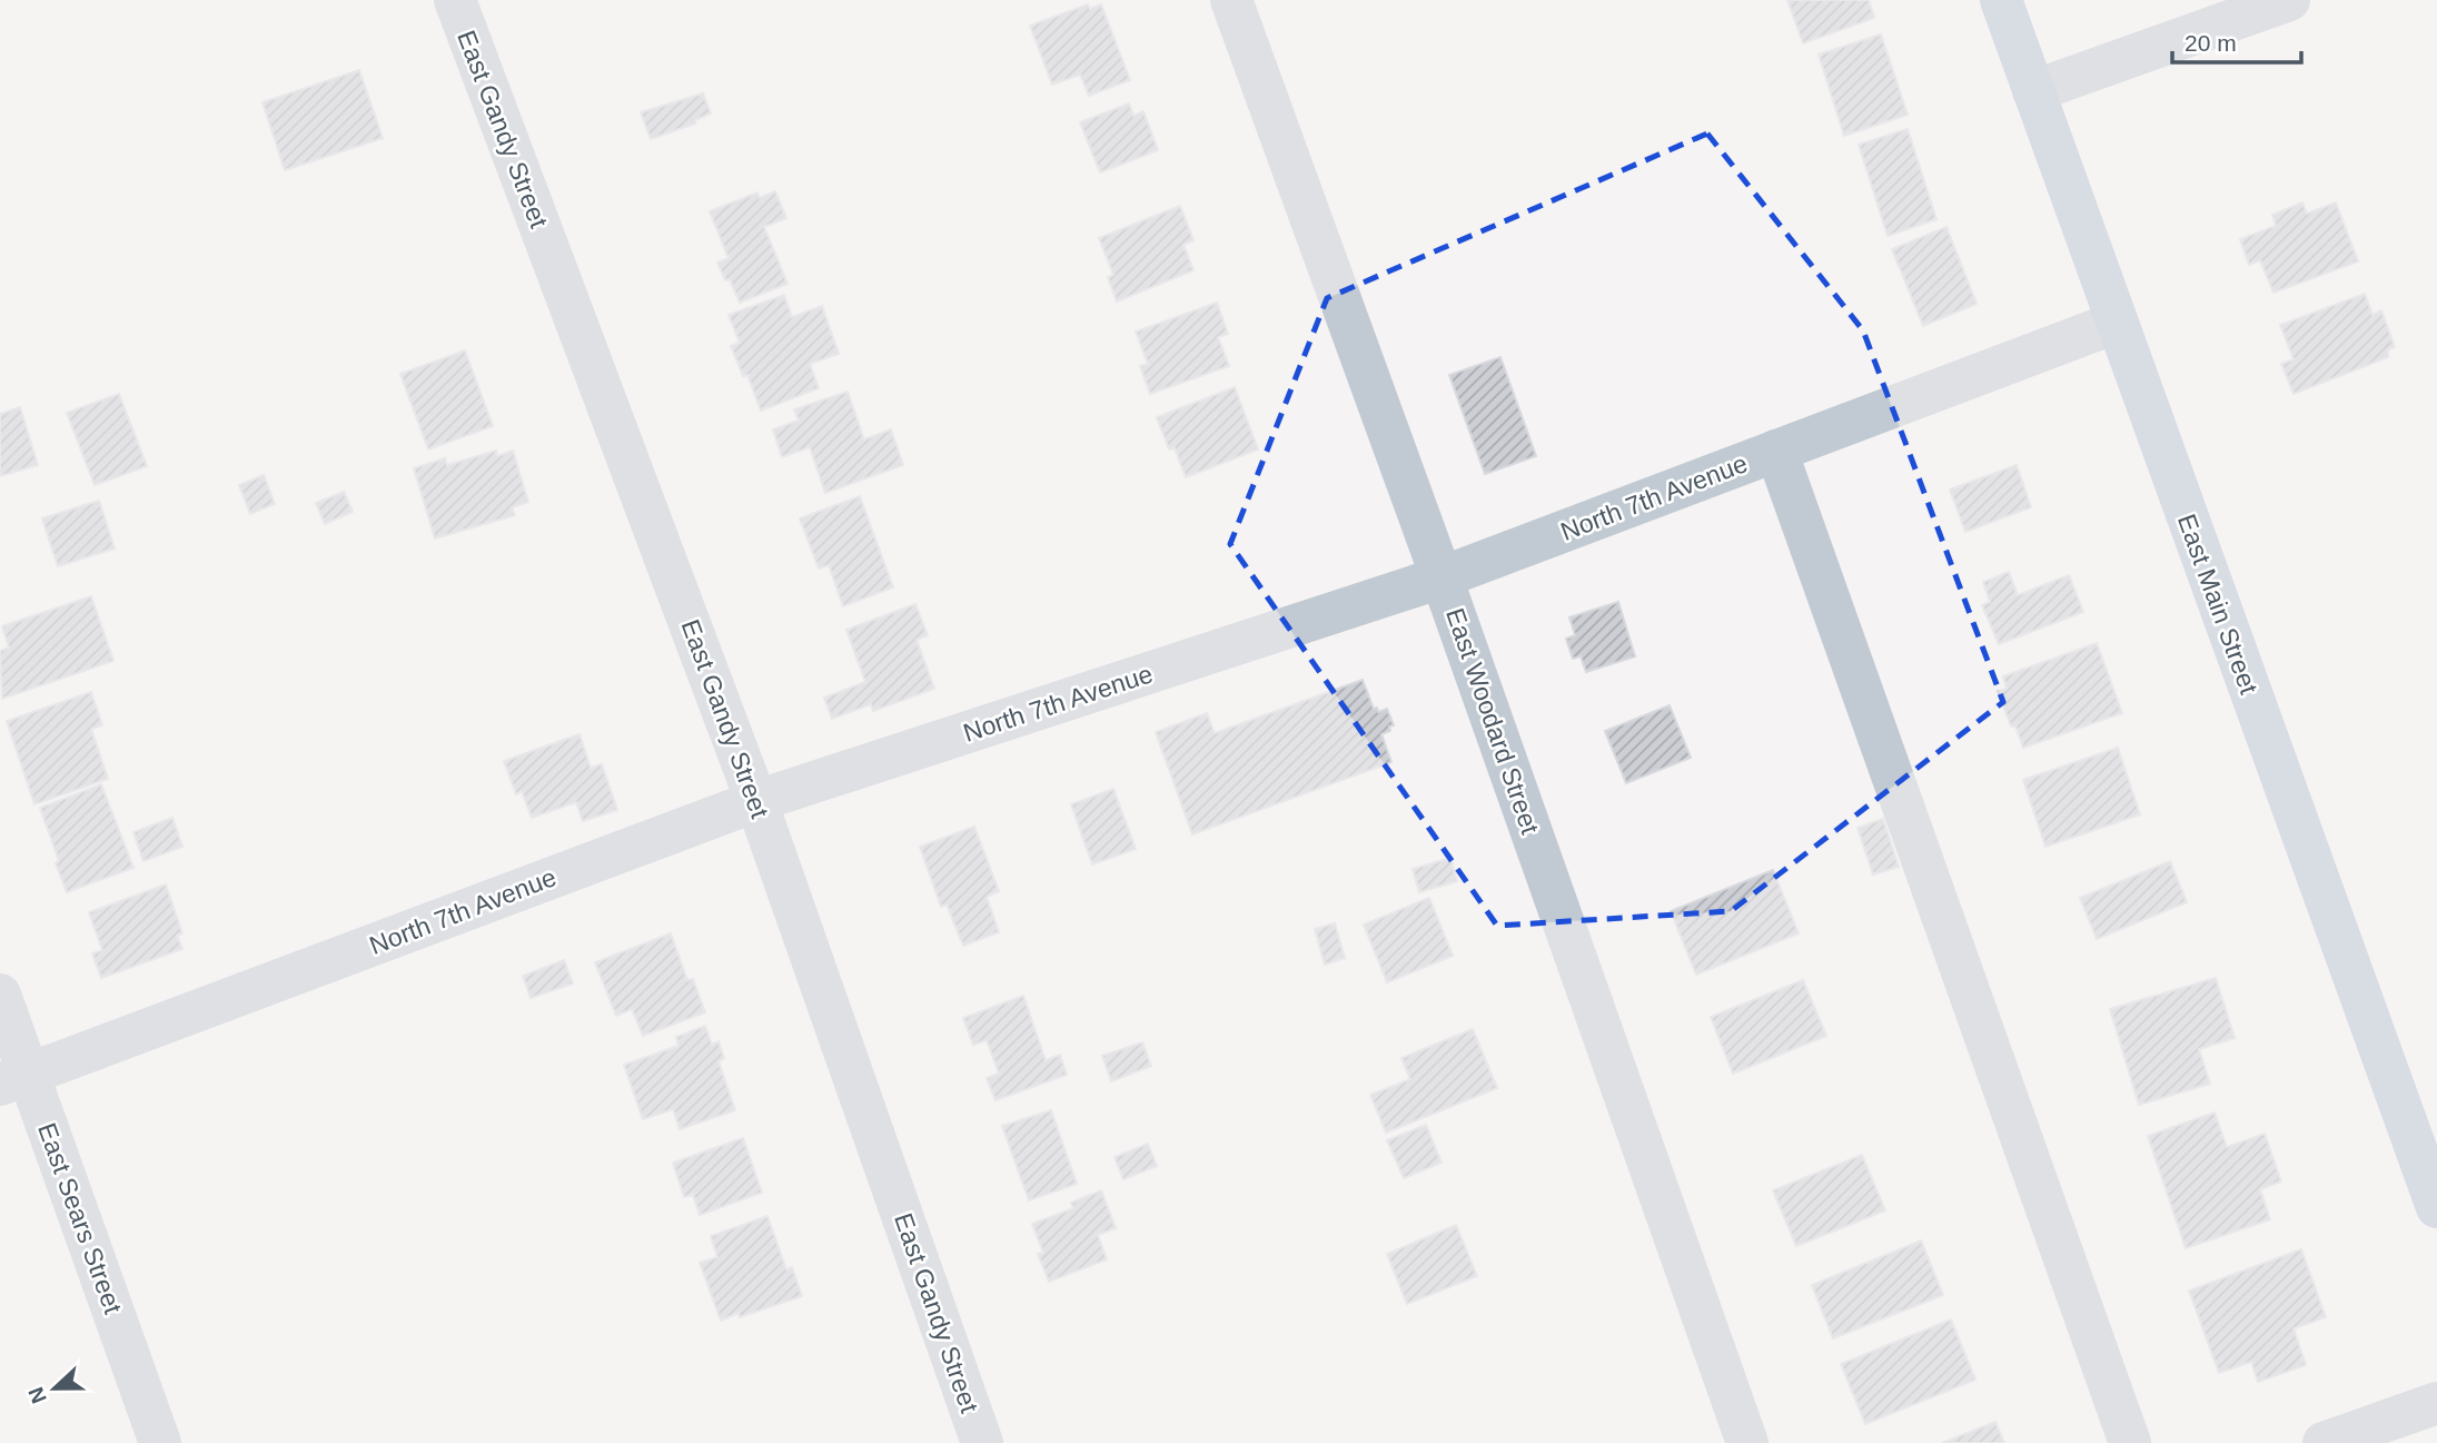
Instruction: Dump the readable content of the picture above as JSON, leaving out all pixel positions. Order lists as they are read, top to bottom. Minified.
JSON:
{"streets":{"main road":["East Main Street"],"street":["East Gandy Street","North 7th Avenue","East Woodard Street","East Sears Street"]},"crossings":[["East Gandy Street","North 7th Avenue"],["North 7th Avenue","East Main Street"],["North 7th Avenue","East Woodard Street"],["North 7th Avenue","East Sears Street"]],"scale_bar":"20 m","north":"left"}
